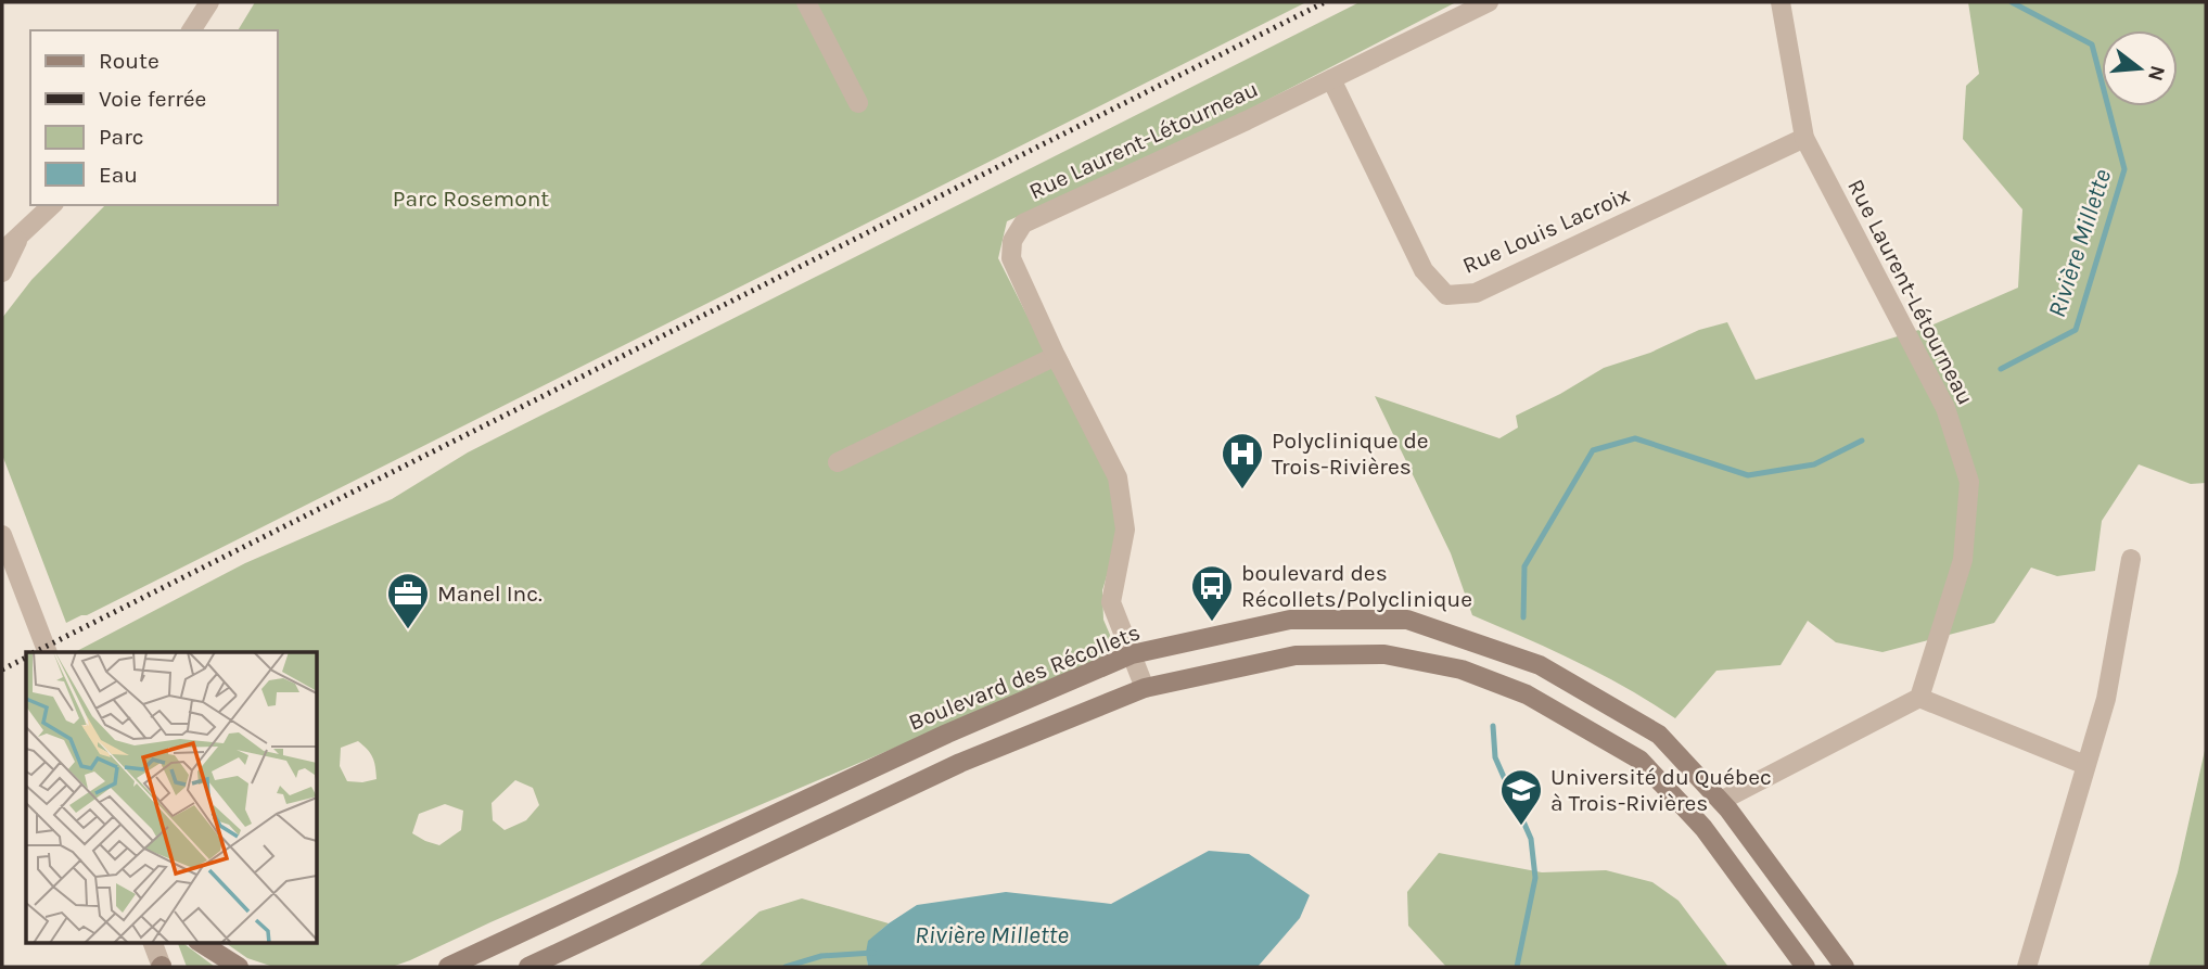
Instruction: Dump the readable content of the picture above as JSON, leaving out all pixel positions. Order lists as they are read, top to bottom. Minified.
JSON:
{"streets":{"main road":["Boulevard des Récollets"],"street":["Rue Laurent-Létourneau","Rue Louis Lacroix"]},"crossings":[["Rue Laurent-Létourneau","Rue Louis Lacroix"],["Rue Laurent-Létourneau","Boulevard des Récollets"]],"water":["Rivière Millette"],"parks":["Parc Rosemont"],"places":{"hospital":["Polyclinique de Trois-Rivières"],"bus stop":["boulevard des Récollets/Polyclinique"],"office":["Manel Inc."],"school or university":["Université du Québec à Trois-Rivières"]},"legend":["Route","Voie ferrée","Parc","Eau"],"north":"right"}
